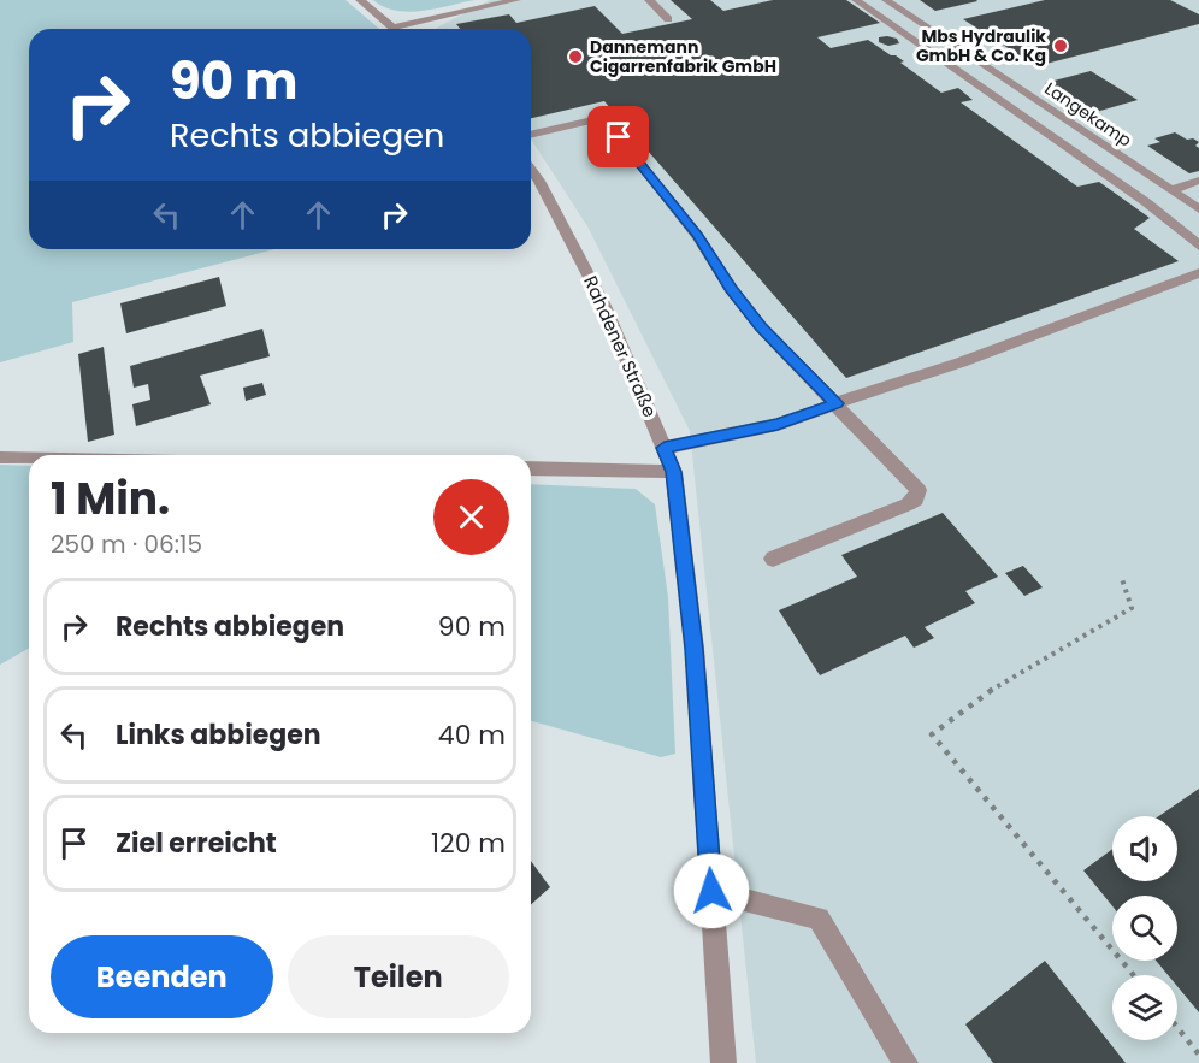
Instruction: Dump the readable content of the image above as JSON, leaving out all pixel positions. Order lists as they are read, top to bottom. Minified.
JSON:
{"streets":{"street":["Langekamp","Rahdener Straße"]},"places":["Mbs Hydraulik GmbH & Co. Kg","Dannemann Cigarrenfabrik GmbH"],"page":{"turn":["90 m","Rechts abbiegen"],"heading":["1 Min.","250 m · 06:15"],"list":[{"name":"Rechts abbiegen","value":"90 m"},{"name":"Links abbiegen","value":"40 m"},{"name":"Ziel erreicht","value":"120 m"}],"buttons":["Beenden","Teilen"]}}
